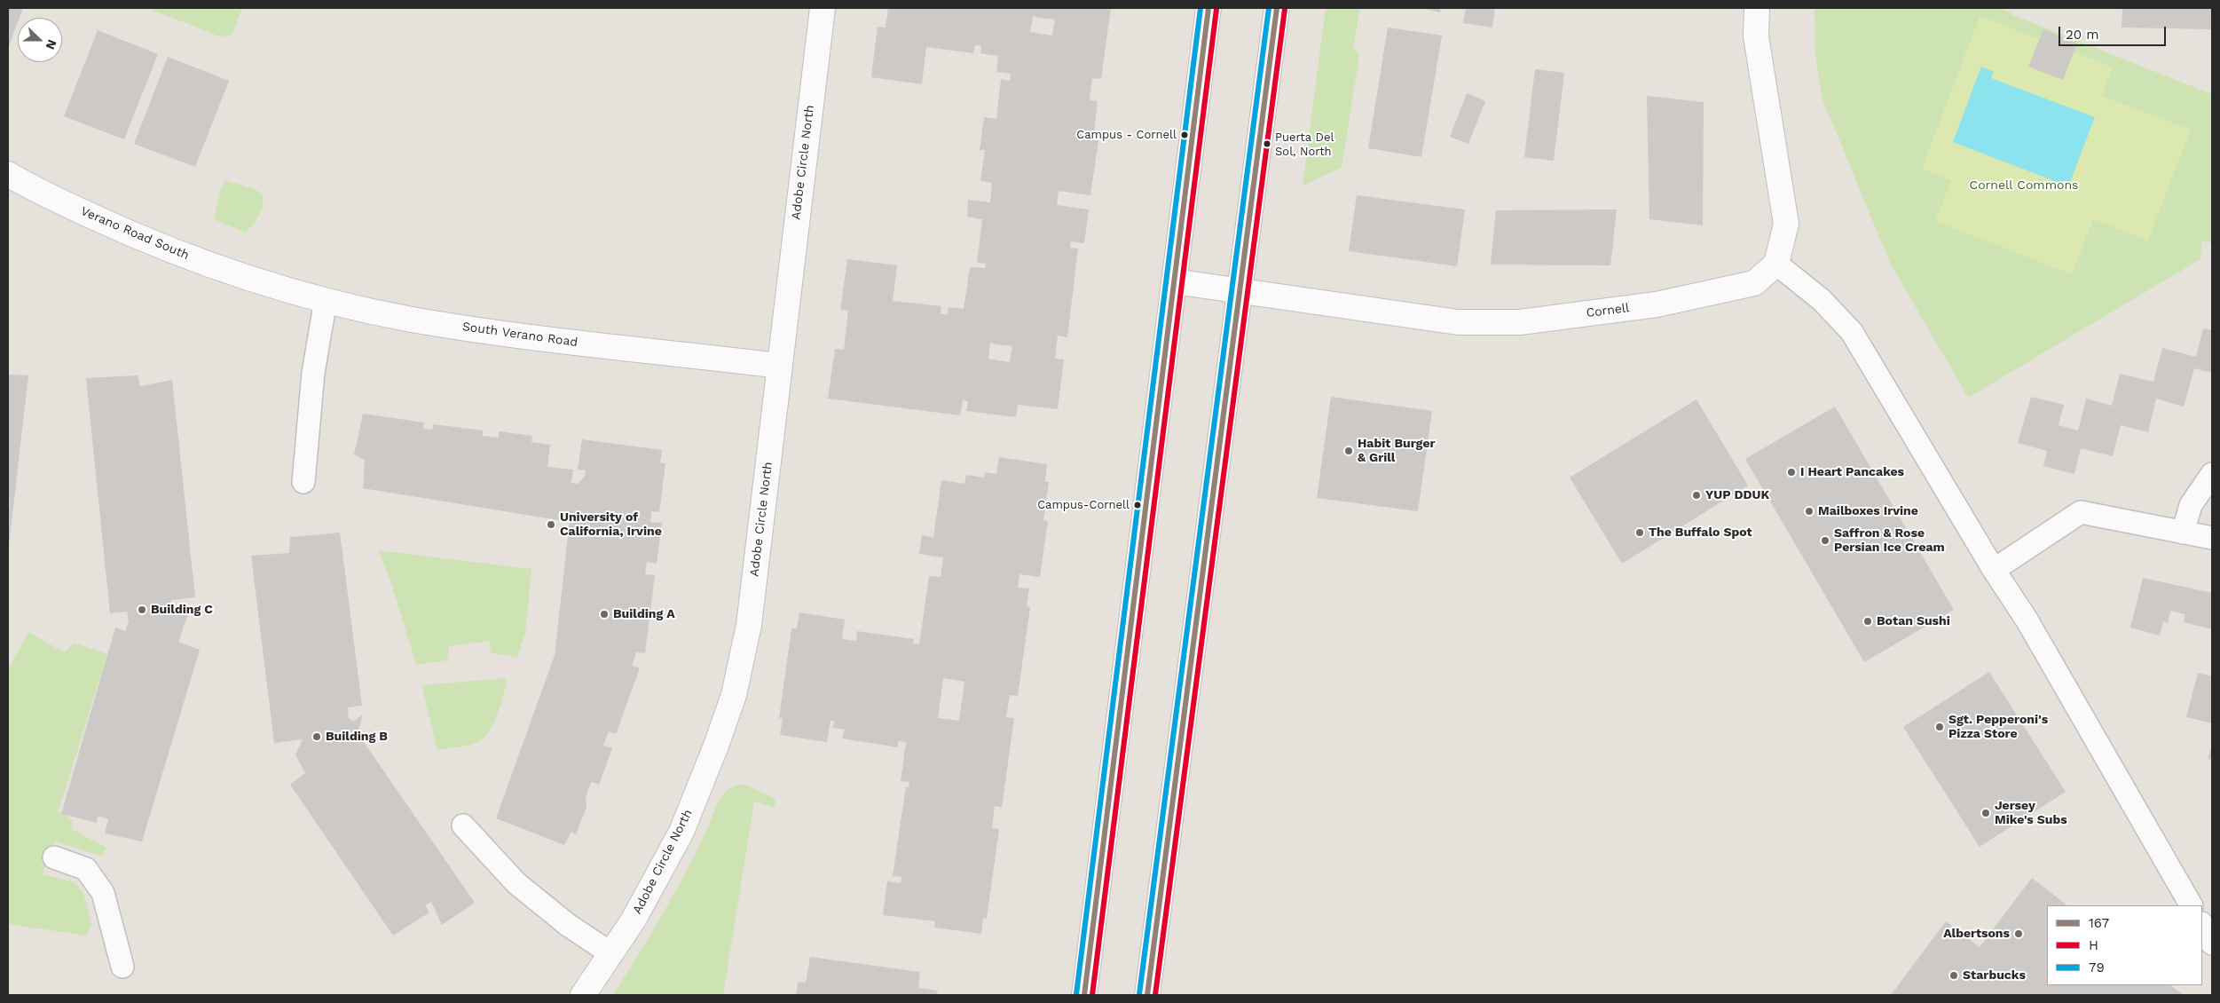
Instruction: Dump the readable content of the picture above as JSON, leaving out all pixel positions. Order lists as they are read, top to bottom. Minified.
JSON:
{"streets":{"street":["Adobe Circle North","Verano Road South","Cornell","South Verano Road"]},"crossings":[["Adobe Circle North","South Verano Road"],["Verano Road South","South Verano Road"]],"parks":["Cornell Commons"],"places":["Campus - Cornell","Puerta Del Sol, North","Habit Burger & Grill","I Heart Pancakes","YUP DDUK","Campus-Cornell","Mailboxes Irvine","University of California, Irvine","The Buffalo Spot","Saffron & Rose Persian Ice Cream","Building C","Building A","Botan Sushi","Sgt. Pepperoni's Pizza Store","Building B","Jersey Mike's Subs","Albertsons","Starbucks"],"lines":["transit line 167","transit line 79","transit line H"],"legend":["167","H","79"],"scale_bar":"20 m","north":"right"}
